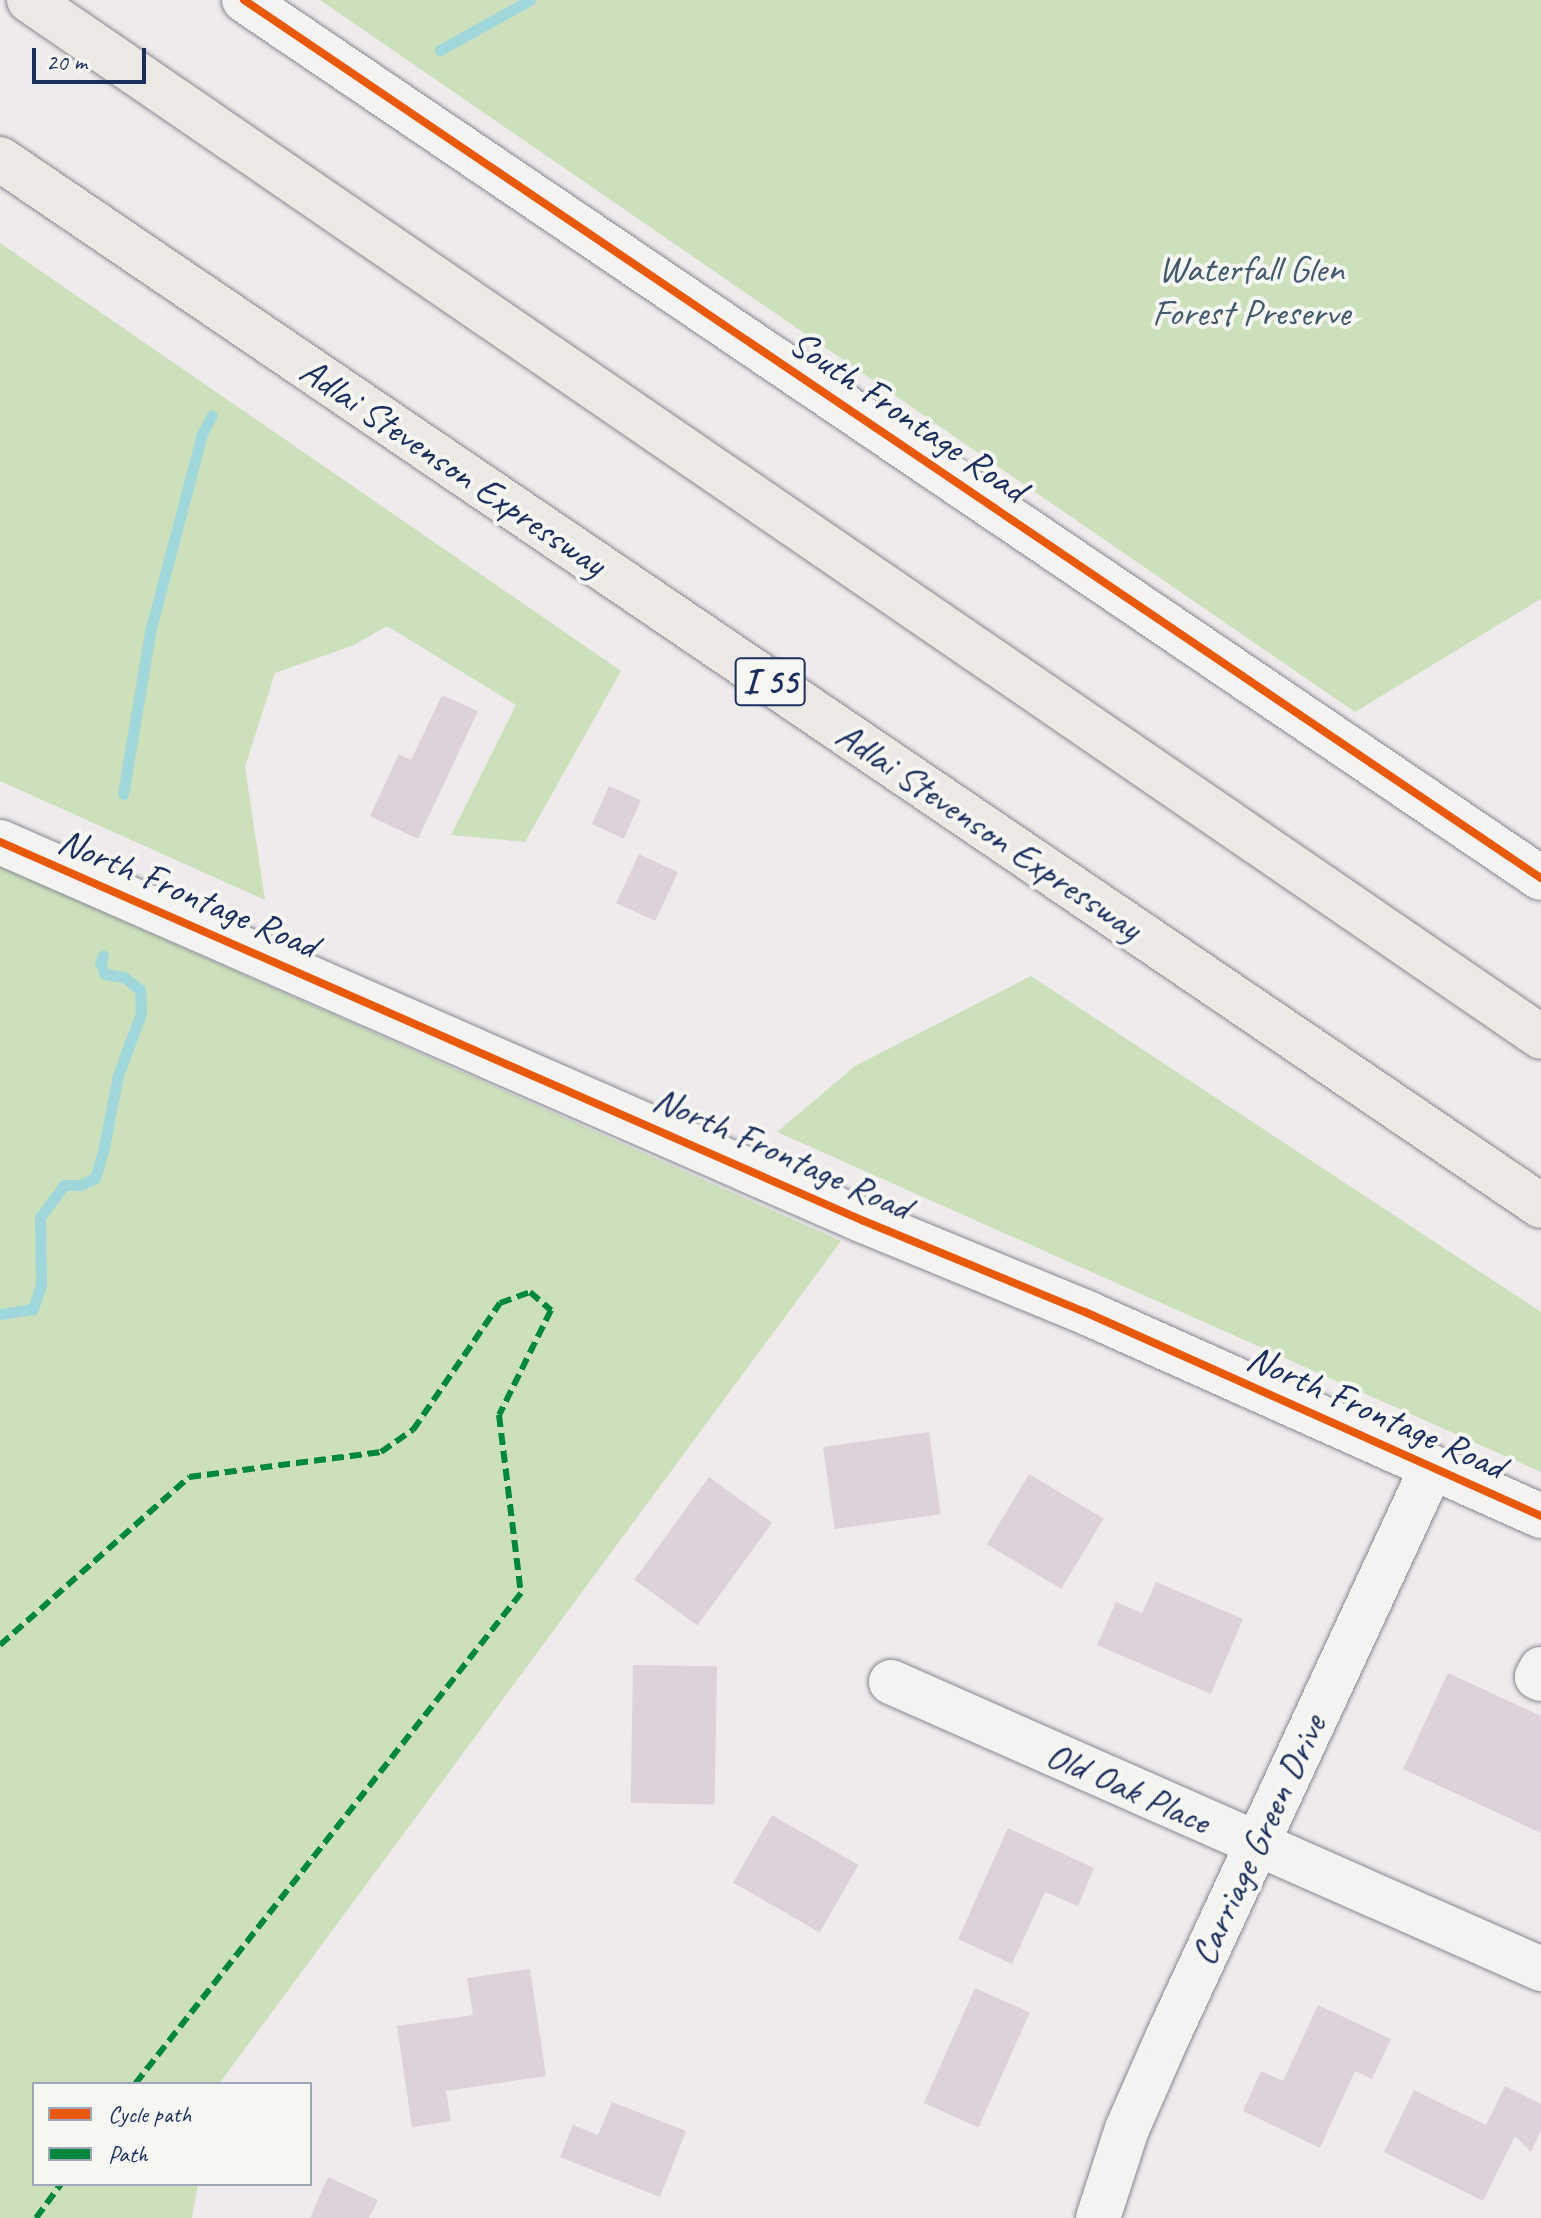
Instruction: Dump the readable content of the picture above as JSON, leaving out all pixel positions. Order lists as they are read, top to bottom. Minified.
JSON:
{"streets":{"highway":["Adlai Stevenson Expressway","I 55"],"street":["South Frontage Road","North Frontage Road","Old Oak Place","Carriage Green Drive"]},"crossings":[["North Frontage Road","Carriage Green Drive"],["Old Oak Place","Carriage Green Drive"]],"parks":["Waterfall Glen Forest Preserve"],"legend":["Cycle path","Path"],"scale_bar":"20 m"}
